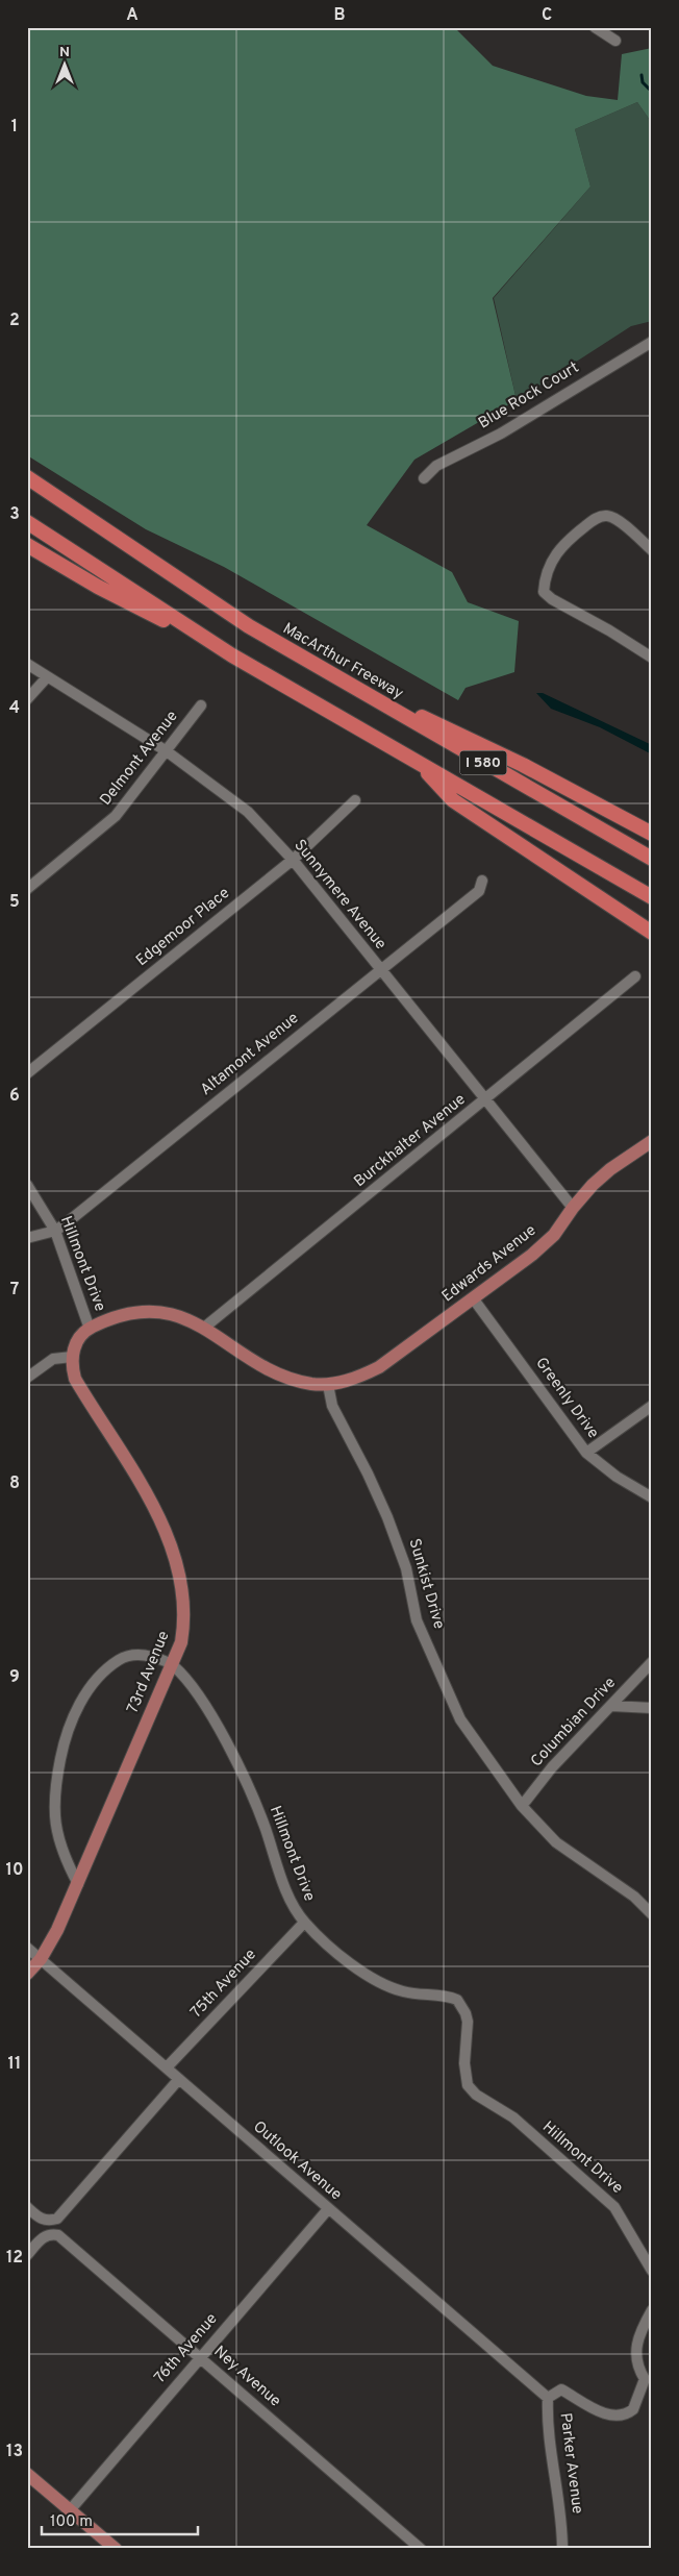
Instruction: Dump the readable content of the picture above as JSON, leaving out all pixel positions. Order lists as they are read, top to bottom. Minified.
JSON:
{"streets":{"highway":["MacArthur Freeway","I 580"],"main road":["Edwards Avenue","73rd Avenue"],"street":["Blue Rock Court","Delmont Avenue","Sunnymere Avenue","Edgemoor Place","Altamont Avenue","Burckhalter Avenue","Hillmont Drive","Greenly Drive","Sunkist Drive","Columbian Drive","75th Avenue","Outlook Avenue","76th Avenue","Ney Avenue","Parker Avenue"]},"crossings":[["Delmont Avenue","Sunnymere Avenue"],["Sunnymere Avenue","Edgemoor Place"],["Sunnymere Avenue","Altamont Avenue"],["Sunnymere Avenue","Burckhalter Avenue"],["Sunnymere Avenue","Edwards Avenue"],["Altamont Avenue","Hillmont Drive"],["Hillmont Drive","73rd Avenue"],["Hillmont Drive","75th Avenue"],["Edwards Avenue","Greenly Drive"],["Edwards Avenue","Sunkist Drive"],["Sunkist Drive","Columbian Drive"],["73rd Avenue","Outlook Avenue"],["75th Avenue","Outlook Avenue"],["Outlook Avenue","76th Avenue"],["Outlook Avenue","Parker Avenue"],["76th Avenue","Ney Avenue"]],"scale_bar":"100 m","north":"top","grid":{"columns":["A","B","C"],"rows":["1","2","3","4","5","6","7","8","9","10","11","12","13"]}}
